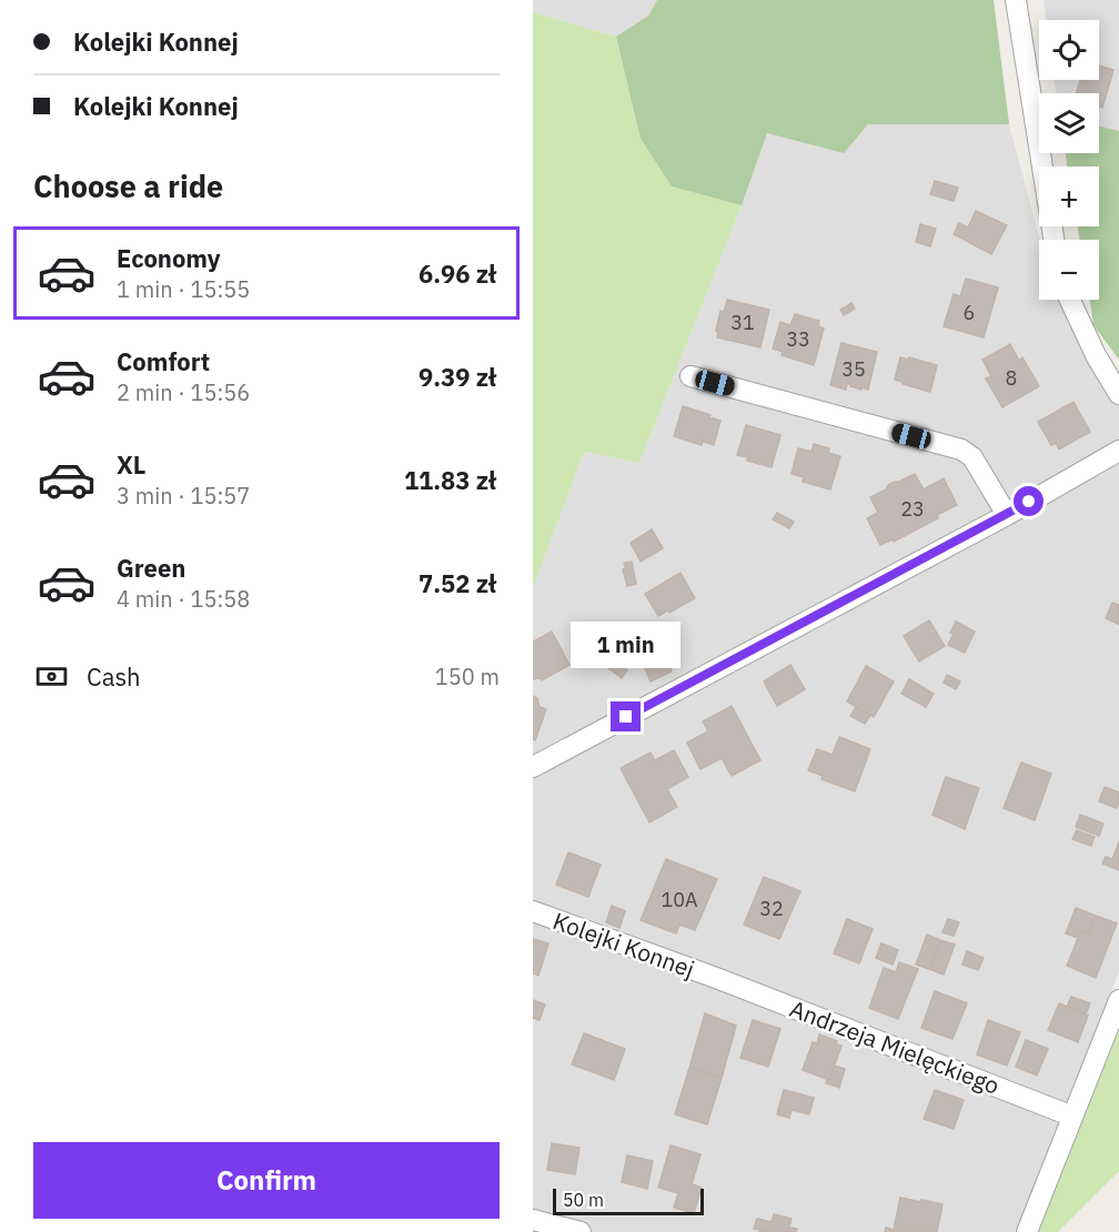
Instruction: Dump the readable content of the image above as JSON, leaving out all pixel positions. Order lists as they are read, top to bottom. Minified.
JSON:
{"streets":{"street":["Kolejki Konnej","Andrzeja Mielęckiego"]},"crossings":[["Kolejki Konnej","Andrzeja Mielęckiego"]],"house_numbers":["6","31","33","35","8","23","10A","32"],"scale_bar":"50 m","page":{"banner":["Kolejki Konnej","Kolejki Konnej"],"map_buttons":["+","−"],"heading":"Choose a ride","list":[{"name":"Economy","note":"1 min · 15:55","value":"6.96 zł"},{"name":"Comfort","note":"2 min · 15:56","value":"9.39 zł"},{"name":"XL","note":"3 min · 15:57","value":"11.83 zł"},{"name":"Green","note":"4 min · 15:58","value":"7.52 zł"}],"bubble":"1 min","pay":["Cash","150 m"],"buttons":"Confirm","scale":"50 m"}}
